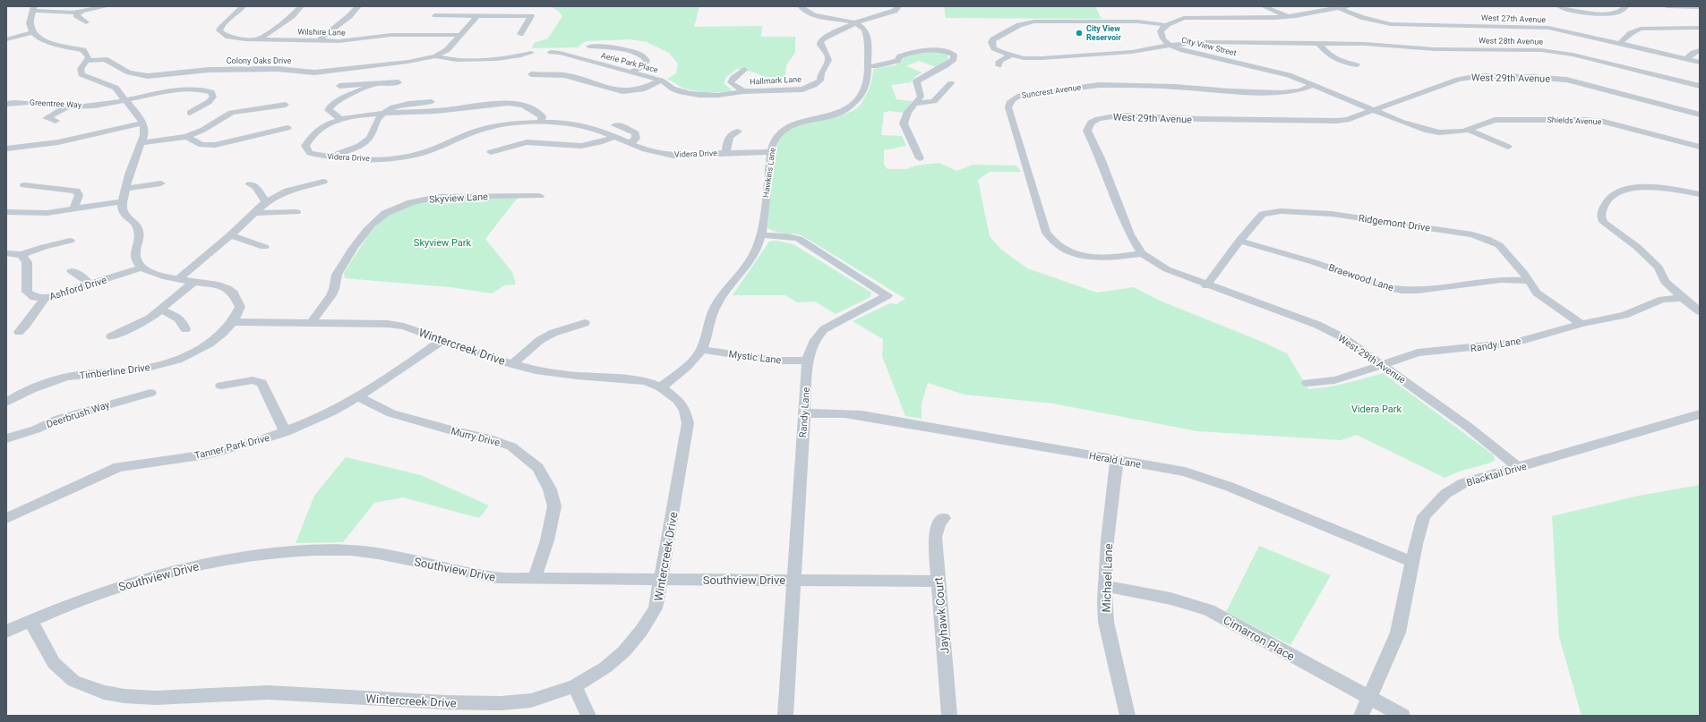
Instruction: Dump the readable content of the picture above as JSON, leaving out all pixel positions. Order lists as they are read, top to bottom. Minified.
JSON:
{"streets":{"street":["West 27th Avenue","Wilshire Lane","West 28th Avenue","City View Street","Colony Oaks Drive","Aerie Park Place","West 29th Avenue","Hallmark Lane","Suncrest Avenue","Greentree Way","Shields Avenue","Videra Drive","Hawkins Lane","Skyview Lane","Ridgemont Drive","Braewood Lane","Ashford Drive","Randy Lane","Wintercreek Drive","Mystic Lane","Timberline Drive","Deerbrush Way","Murry Drive","Tanner Park Drive","Herald Lane","Blacktail Drive","Southview Drive","Michael Lane","Jayhawk Court","Cimarron Place"]},"crossings":[["Wilshire Lane","Colony Oaks Drive"],["West 28th Avenue","City View Street"],["City View Street","Suncrest Avenue"],["City View Street","Shields Avenue"],["Aerie Park Place","Hallmark Lane"],["West 29th Avenue","Suncrest Avenue"],["West 29th Avenue","Shields Avenue"],["West 29th Avenue","Ridgemont Drive"],["West 29th Avenue","Randy Lane"],["West 29th Avenue","Blacktail Drive"],["Hallmark Lane","Hawkins Lane"],["Videra Drive","Hawkins Lane"],["Hawkins Lane","Randy Lane"],["Hawkins Lane","Wintercreek Drive"],["Hawkins Lane","Mystic Lane"],["Skyview Lane","Wintercreek Drive"],["Ridgemont Drive","Braewood Lane"],["Ridgemont Drive","Randy Lane"],["Ashford Drive","Timberline Drive"],["Randy Lane","Mystic Lane"],["Randy Lane","Herald Lane"],["Randy Lane","Southview Drive"],["Wintercreek Drive","Timberline Drive"],["Wintercreek Drive","Tanner Park Drive"],["Wintercreek Drive","Southview Drive"],["Murry Drive","Tanner Park Drive"],["Murry Drive","Southview Drive"],["Herald Lane","Blacktail Drive"],["Herald Lane","Michael Lane"],["Blacktail Drive","Cimarron Place"],["Southview Drive","Jayhawk Court"],["Michael Lane","Cimarron Place"]],"parks":["Skyview Park","Videra Park"],"places":["City View Reservoir"]}
